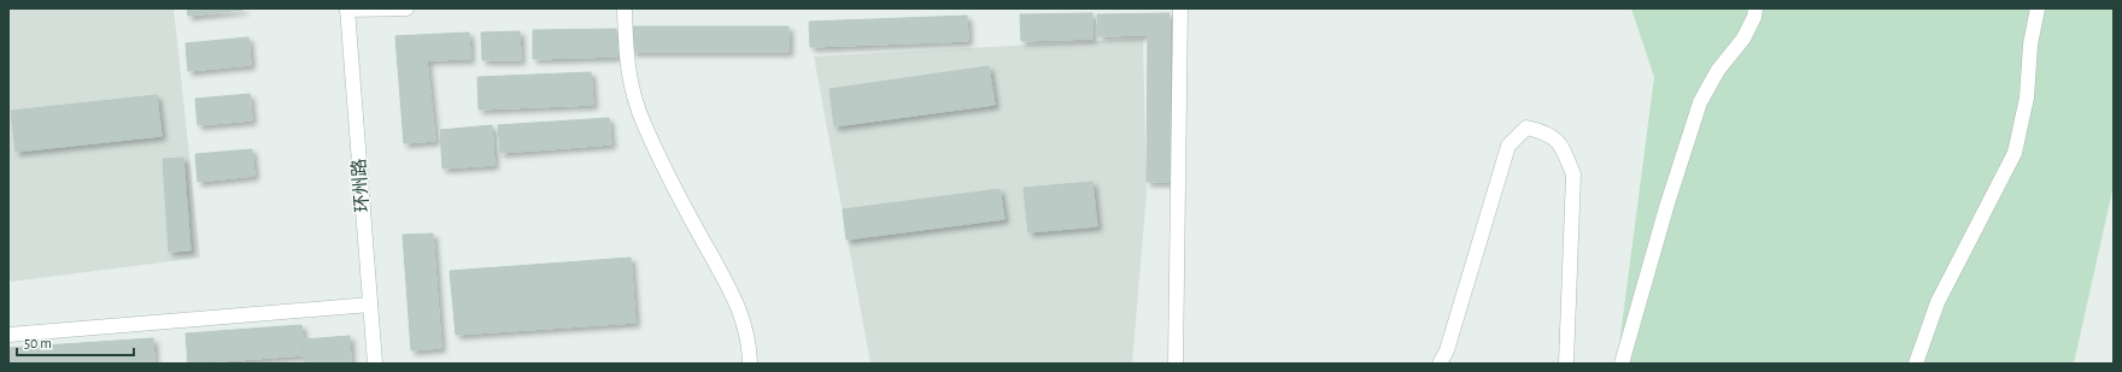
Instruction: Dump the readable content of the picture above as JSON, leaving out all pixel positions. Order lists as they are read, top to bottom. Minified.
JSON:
{"streets":{"street":["环州路"]},"scale_bar":"50 m"}
